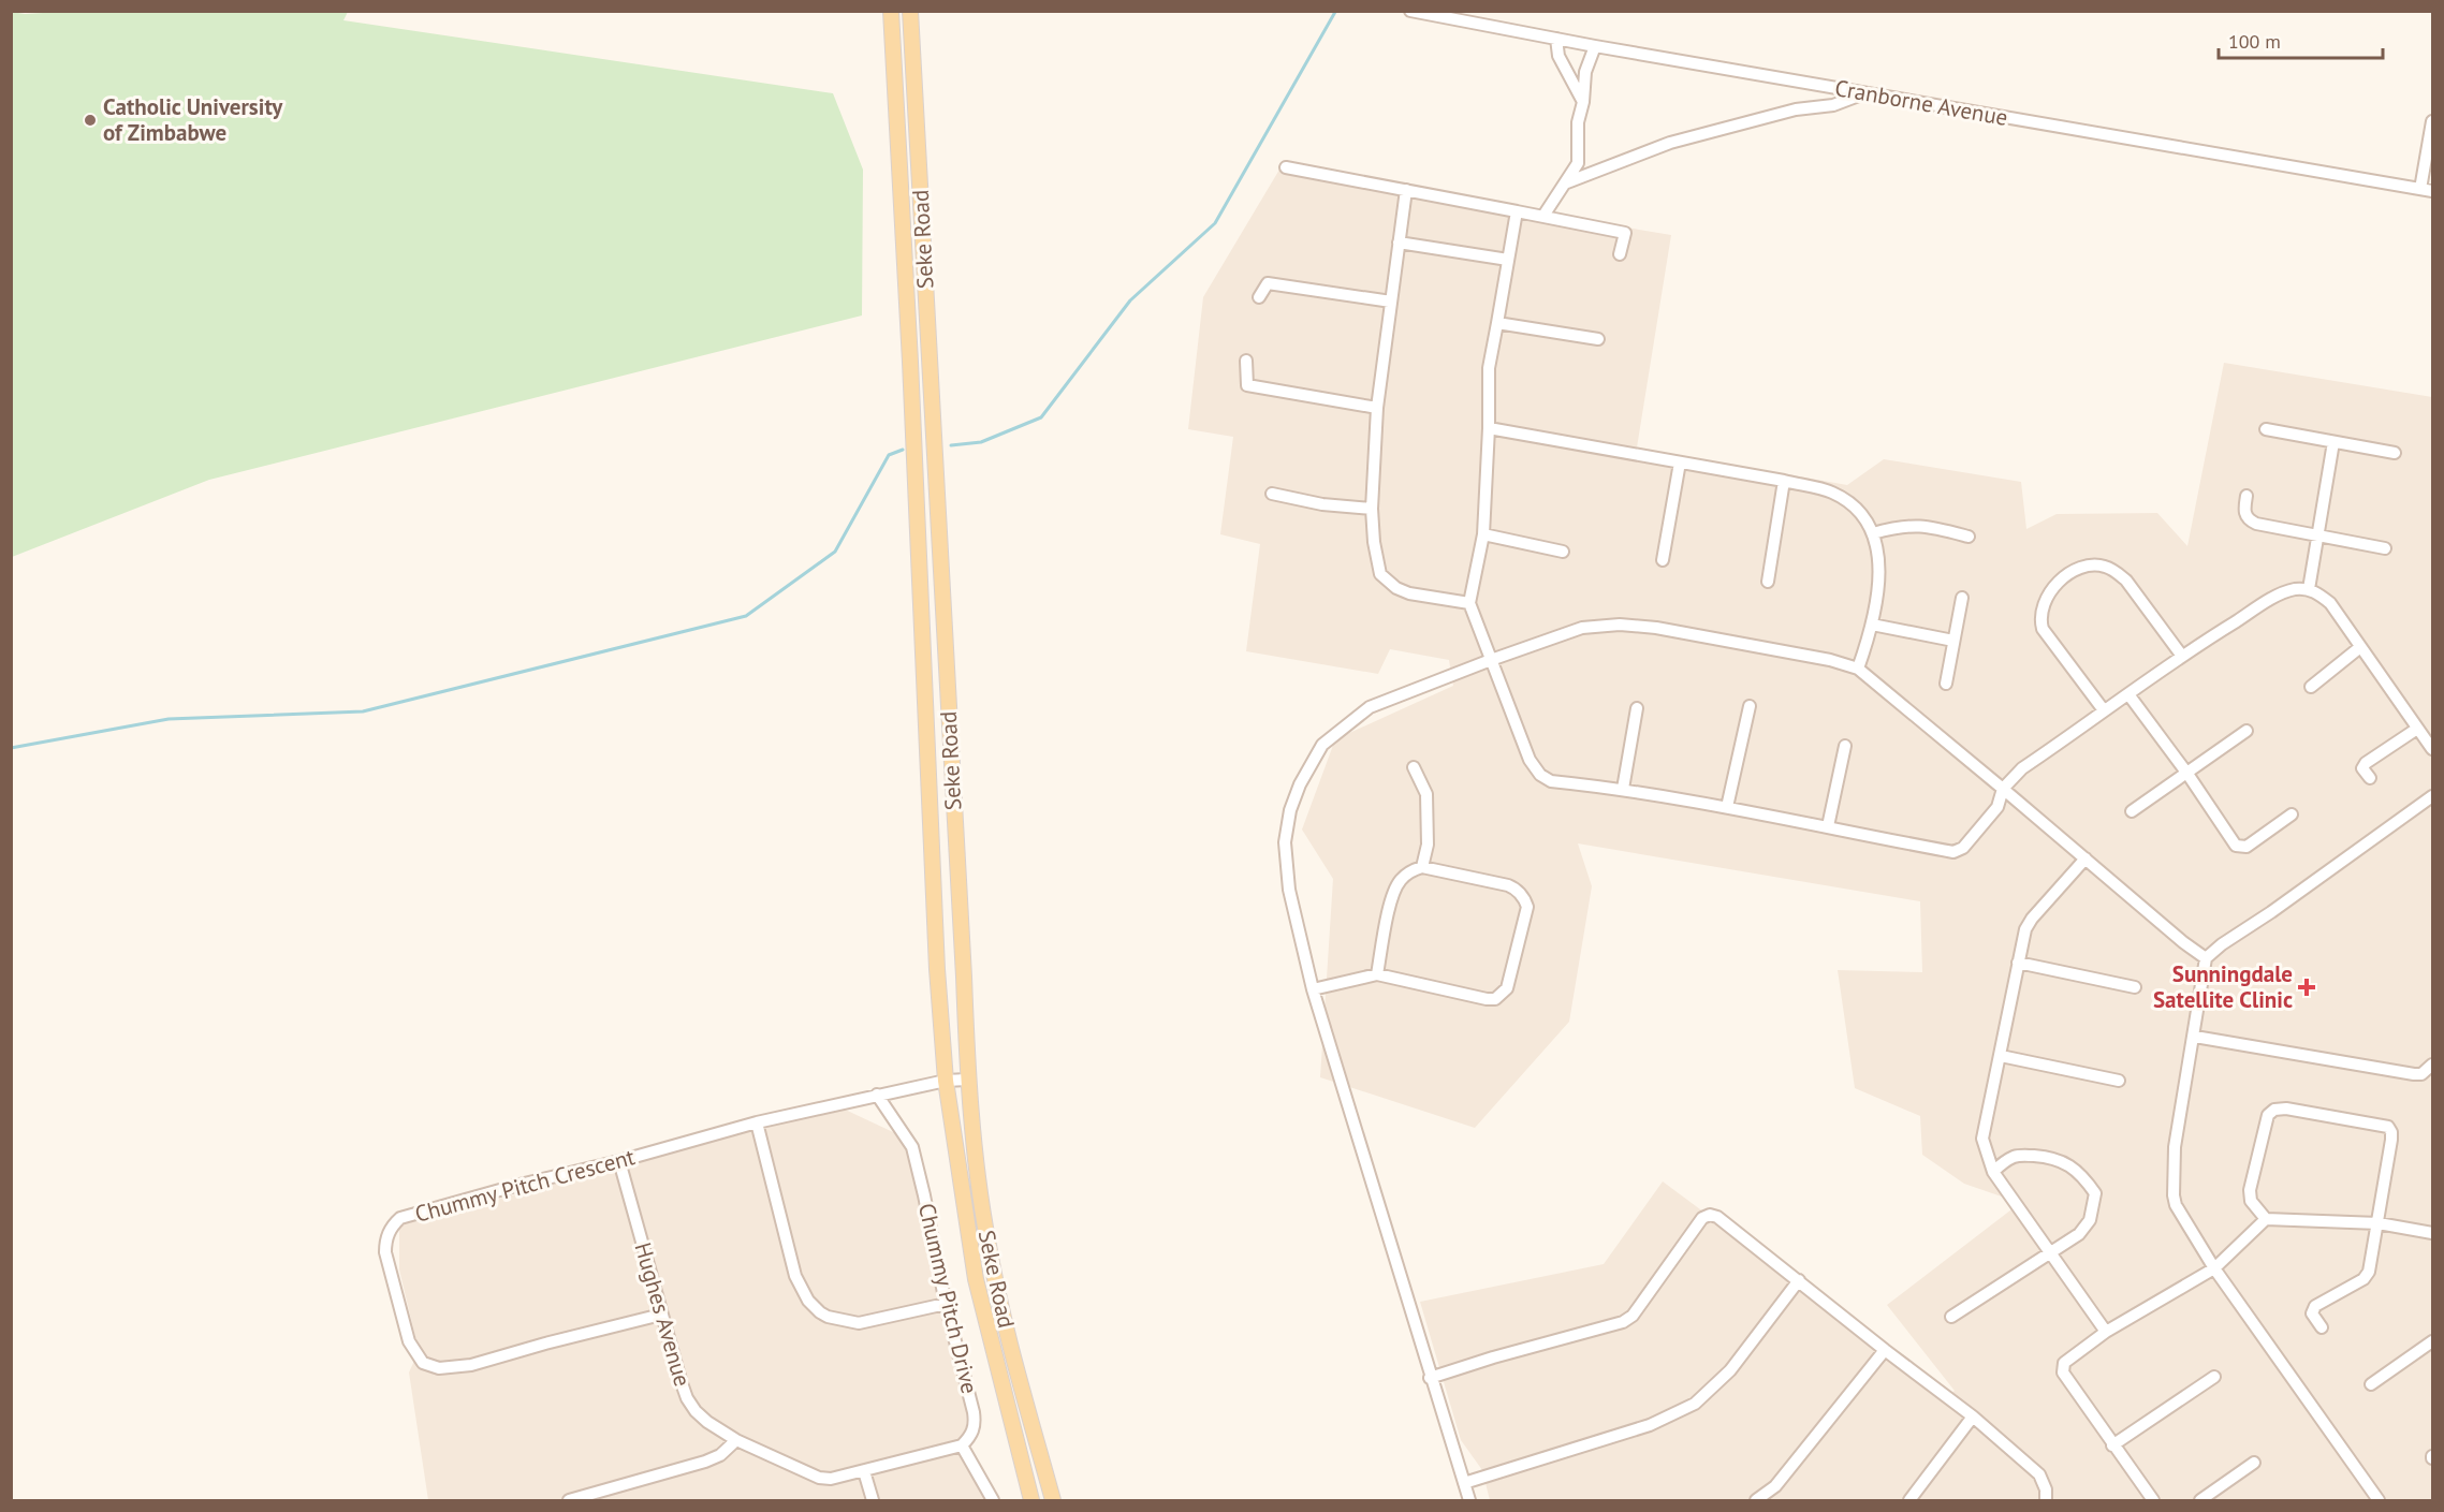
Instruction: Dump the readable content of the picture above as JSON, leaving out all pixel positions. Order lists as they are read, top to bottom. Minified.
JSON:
{"streets":{"main road":["Seke Road"],"street":["Cranborne Avenue","Chummy Pitch Crescent","Chummy Pitch Drive","Hughes Avenue"]},"crossings":[["Seke Road","Chummy Pitch Crescent"],["Chummy Pitch Crescent","Chummy Pitch Drive"],["Chummy Pitch Crescent","Hughes Avenue"],["Chummy Pitch Drive","Hughes Avenue"]],"places":{"other":["Catholic University of Zimbabwe"],"health":["Sunningdale Satellite Clinic"]},"scale_bar":"100 m"}
